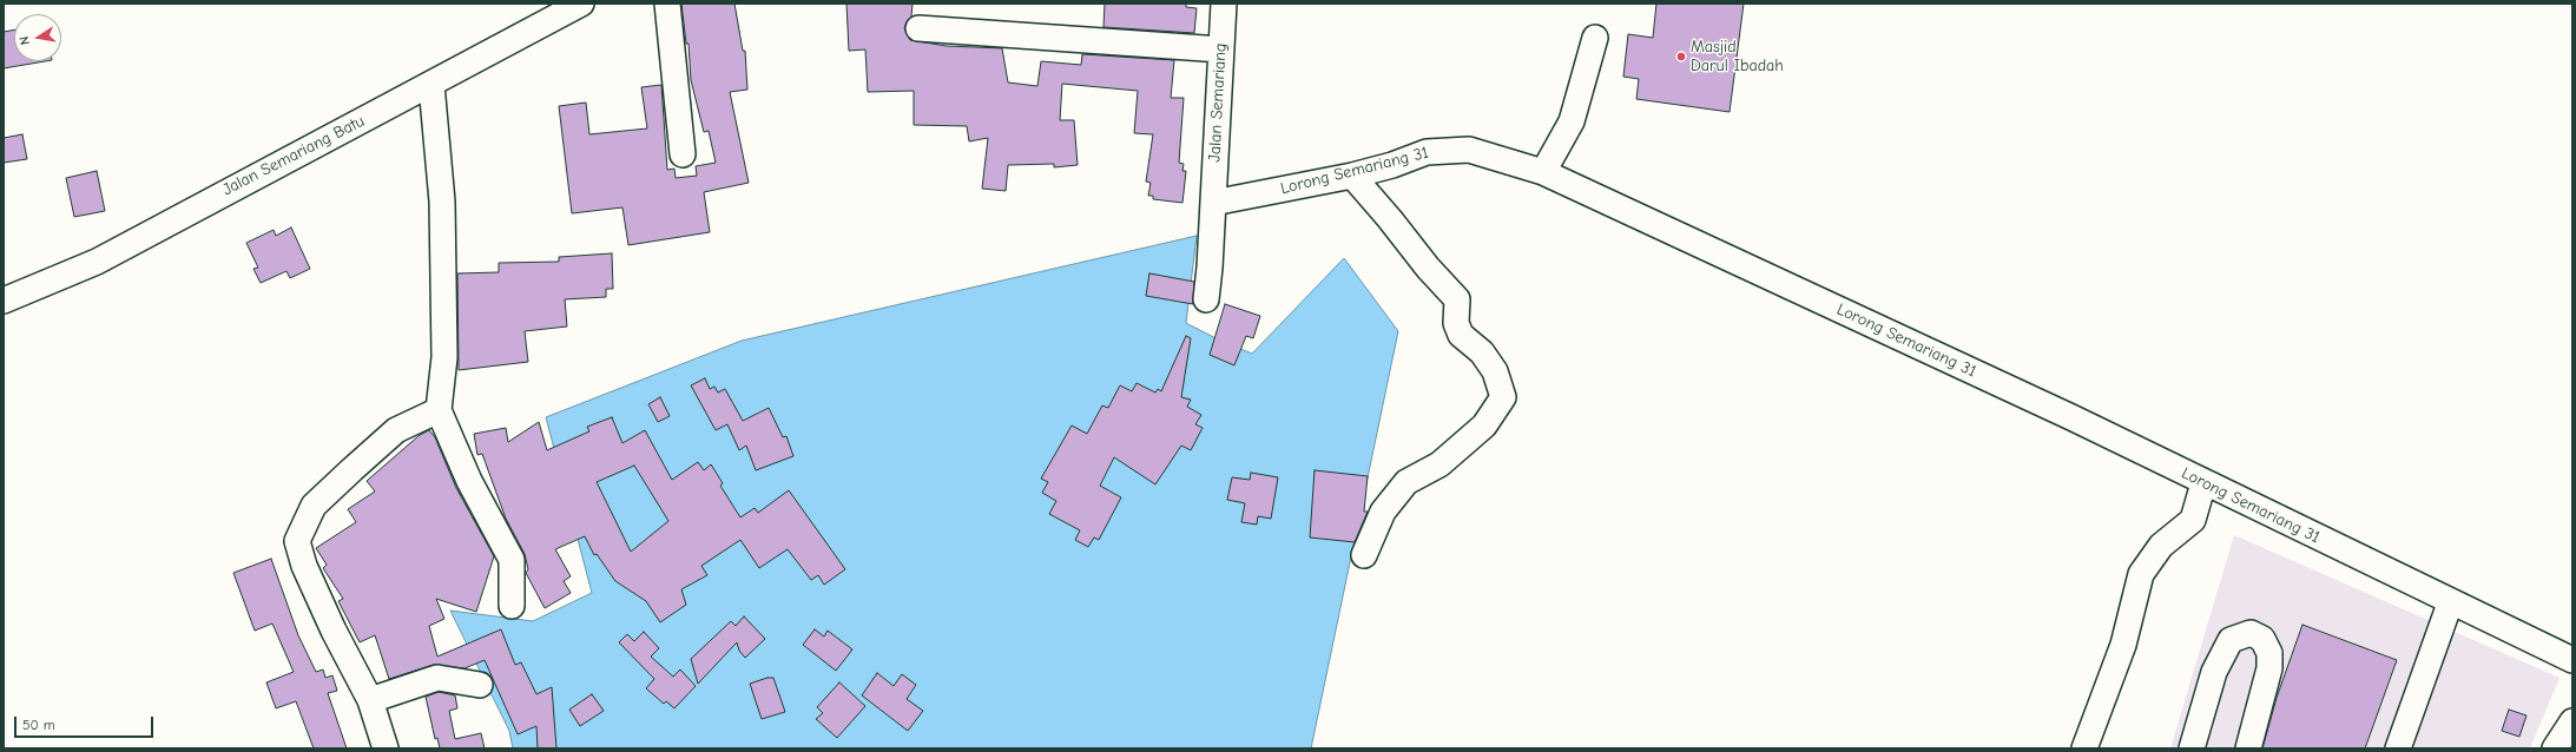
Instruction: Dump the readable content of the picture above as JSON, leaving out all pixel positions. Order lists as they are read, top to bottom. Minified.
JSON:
{"streets":{"street":["Jalan Semariang","Jalan Semariang Batu","Lorong Semariang 31"]},"crossings":[["Jalan Semariang","Lorong Semariang 31"]],"places":["Masjid Darul Ibadah"],"scale_bar":"50 m","north":"left"}
